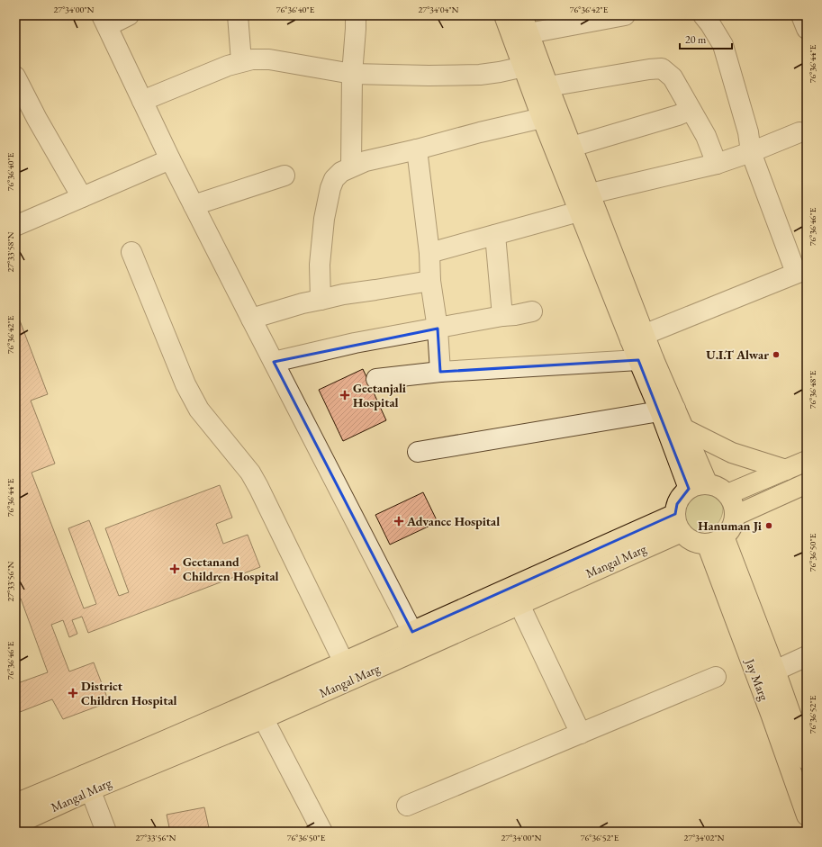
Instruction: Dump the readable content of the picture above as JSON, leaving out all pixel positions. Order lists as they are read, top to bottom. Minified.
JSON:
{"streets":{"main road":["Mangal Marg","Jay Marg"]},"crossings":[["Mangal Marg","Jay Marg"]],"places":{"other":["U.I.T Alwar","Hanuman Ji"],"health":["Geetanjali Hospital","Advance Hospital","Geetanand Children Hospital","District Children Hospital"]},"scale_bar":"20 m","coordinates":["27°34'00\"N","76°36'40\"E","27°34'04\"N","76°36'42\"E","76°36'44\"E","76°36'46\"E","27°33'58\"N","76°36'48\"E","76°36'50\"E","27°33'56\"N","76°36'52\"E","27°34'02\"N"]}
